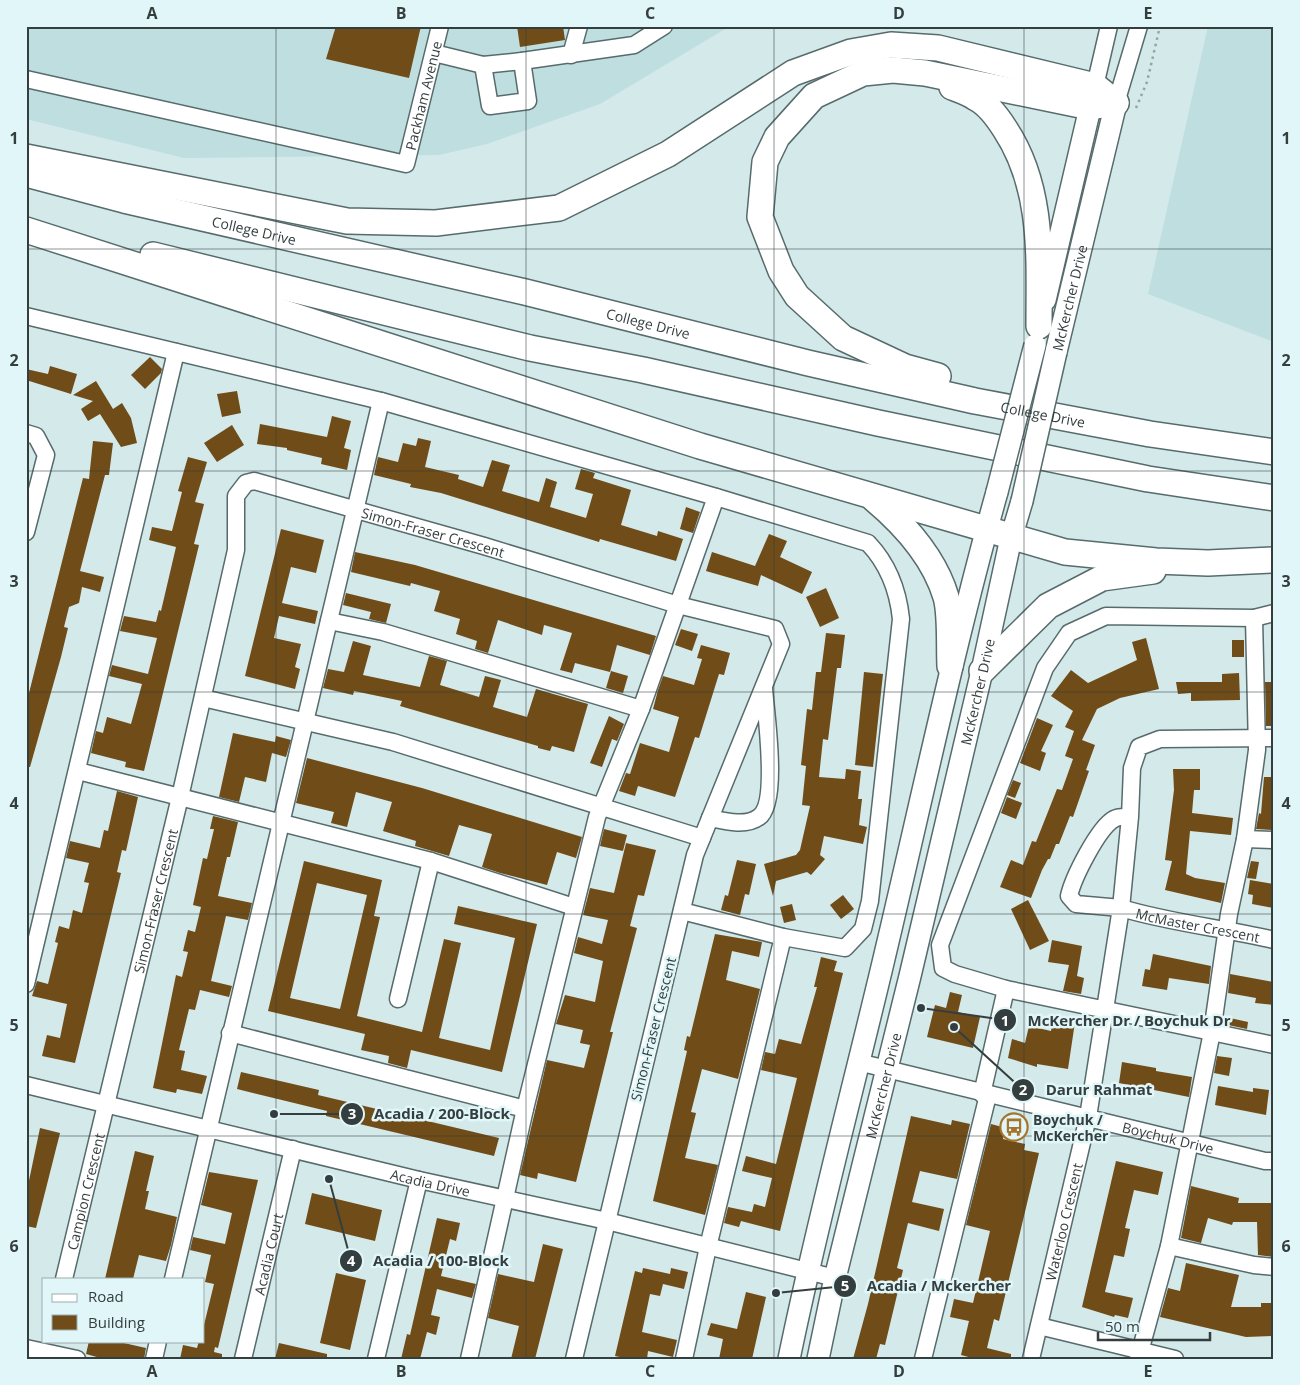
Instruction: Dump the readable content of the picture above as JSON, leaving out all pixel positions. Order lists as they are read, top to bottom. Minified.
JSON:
{"streets":{"highway":["College Drive"],"main road":["McKercher Drive"],"street":["Packham Avenue","Simon-Fraser Crescent","McMaster Crescent","Boychuk Drive","Acadia Drive","Campion Crescent","Waterloo Crescent","Acadia Court"]},"crossings":[["McKercher Drive","Boychuk Drive"],["McKercher Drive","Acadia Drive"],["Simon-Fraser Crescent","Acadia Drive"],["Simon-Fraser Crescent","Campion Crescent"],["McMaster Crescent","Boychuk Drive"],["McMaster Crescent","Waterloo Crescent"],["Boychuk Drive","Waterloo Crescent"],["Acadia Drive","Campion Crescent"],["Acadia Drive","Acadia Court"]],"places":{"other":["McKercher Dr / Boychuk Dr","Darur Rahmat","Acadia / 200-Block","Acadia / 100-Block","Acadia / Mckercher"],"bus stop":["Boychuk / McKercher"]},"legend":["Road","Building"],"scale_bar":"50 m","grid":{"columns":["A","B","C","D","E"],"rows":["1","2","3","4","5","6"]}}
